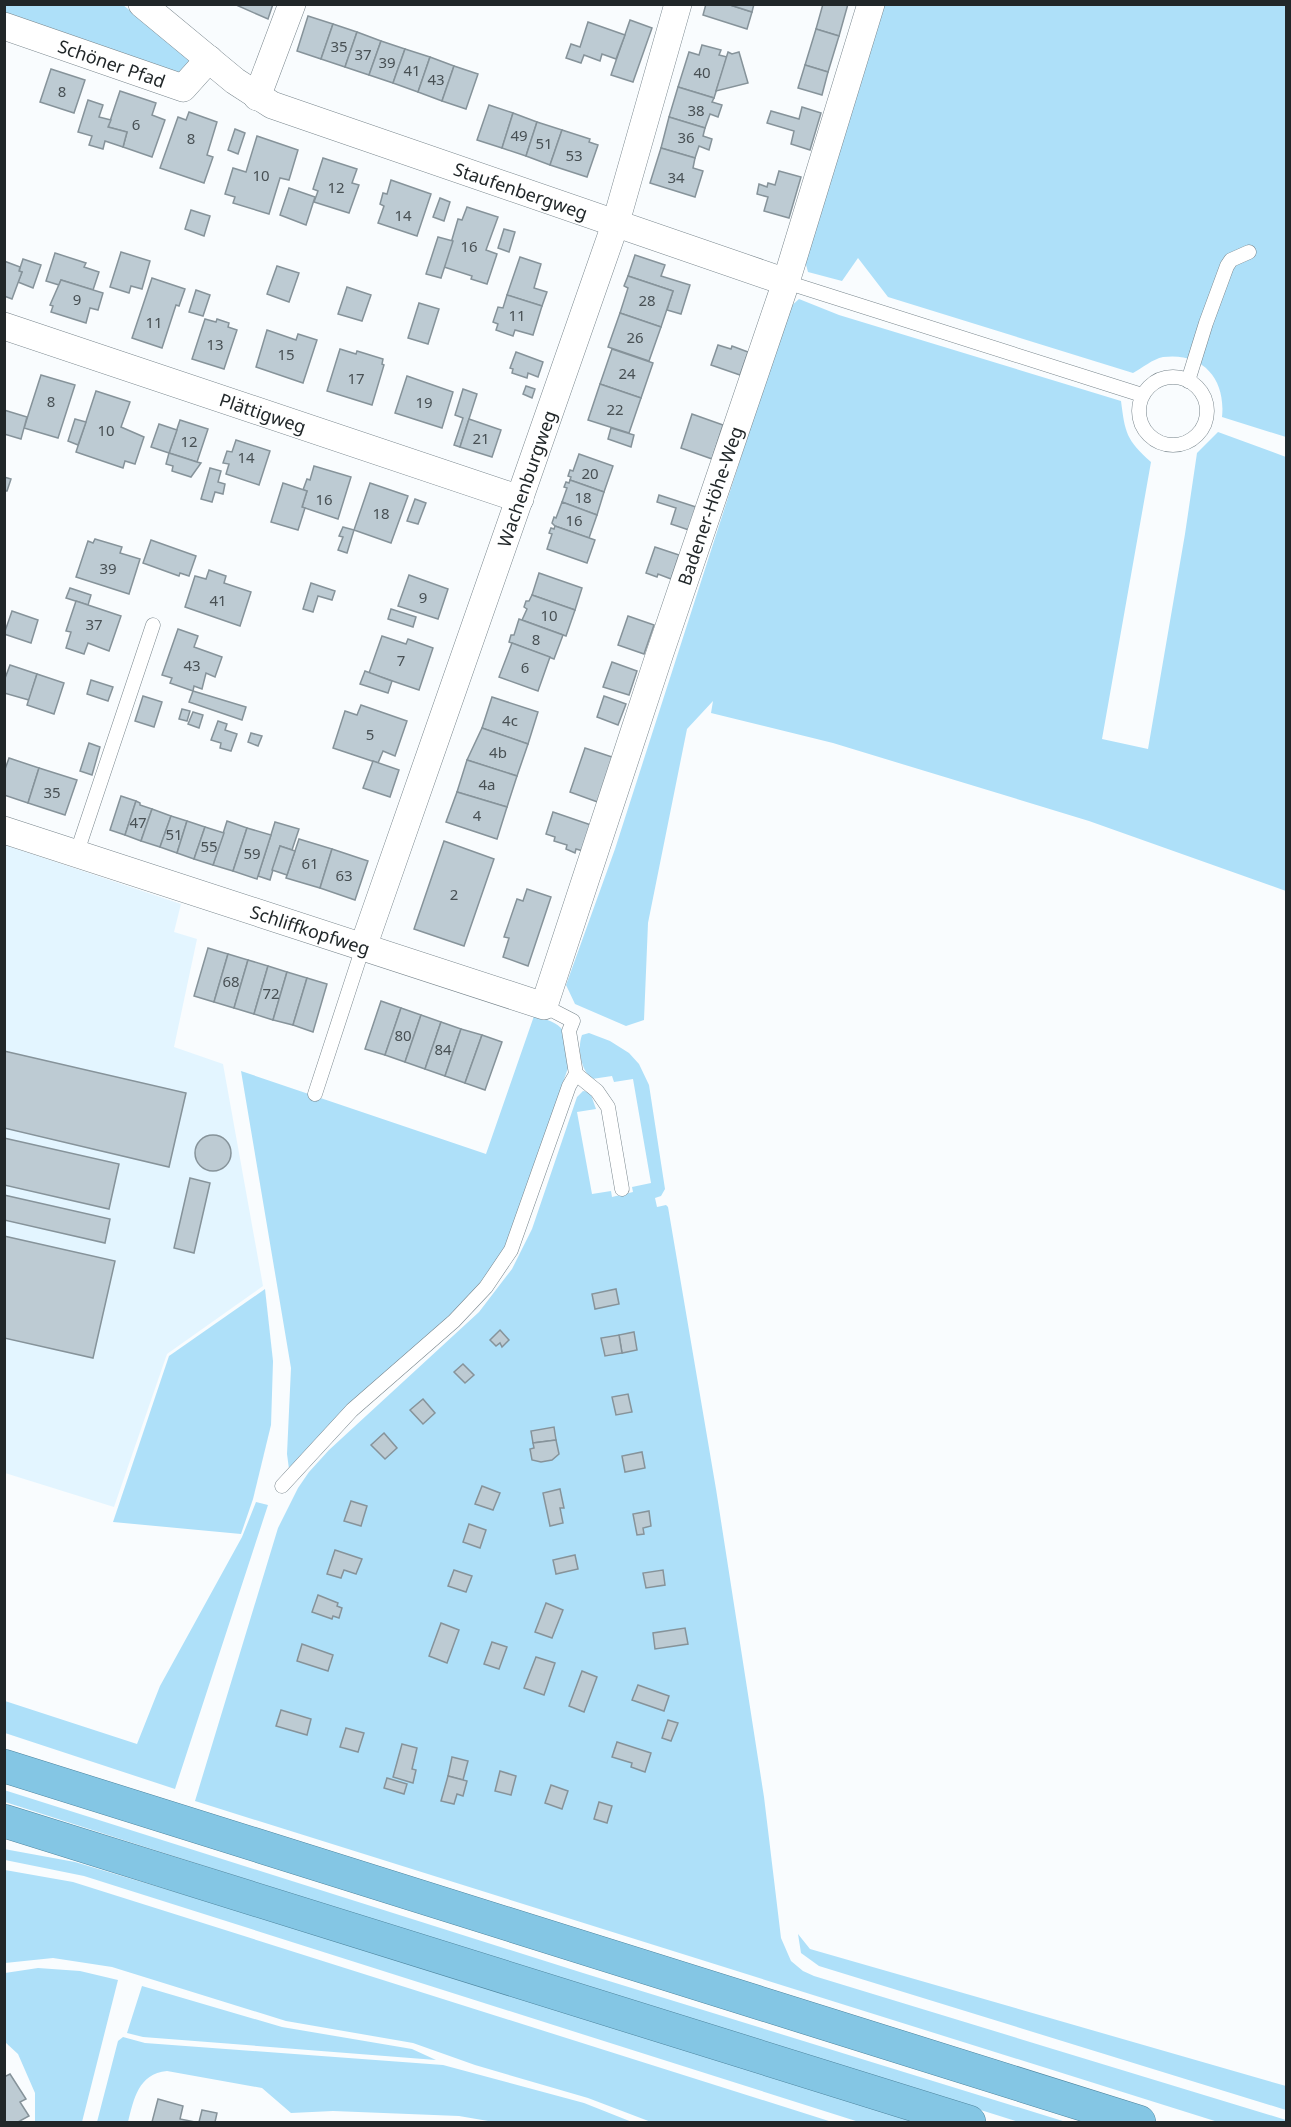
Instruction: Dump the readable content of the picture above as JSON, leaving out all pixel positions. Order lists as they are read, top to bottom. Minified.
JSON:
{"streets":{"street":["Schöner Pfad","Staufenbergweg","Plättigweg","Wachenburgweg","Badener-Höhe-Weg","Schliffkopfweg"]},"crossings":[["Schöner Pfad","Staufenbergweg"],["Staufenbergweg","Wachenburgweg"],["Staufenbergweg","Badener-Höhe-Weg"],["Plättigweg","Wachenburgweg"],["Wachenburgweg","Schliffkopfweg"],["Badener-Höhe-Weg","Schliffkopfweg"]],"house_numbers":["35","37","39","41","40","43","8","38","6","49","36","8","51","53","10","34","12","14","16","9","28","11","11","26","13","15","24","17","8","19","22","10","21","12","14","20","18","16","18","16","39","9","41","10","37","8","7","43","6","4c","5","4b","4a","35","4","47","51","55","59","61","63","2","68","72","80","84"]}
